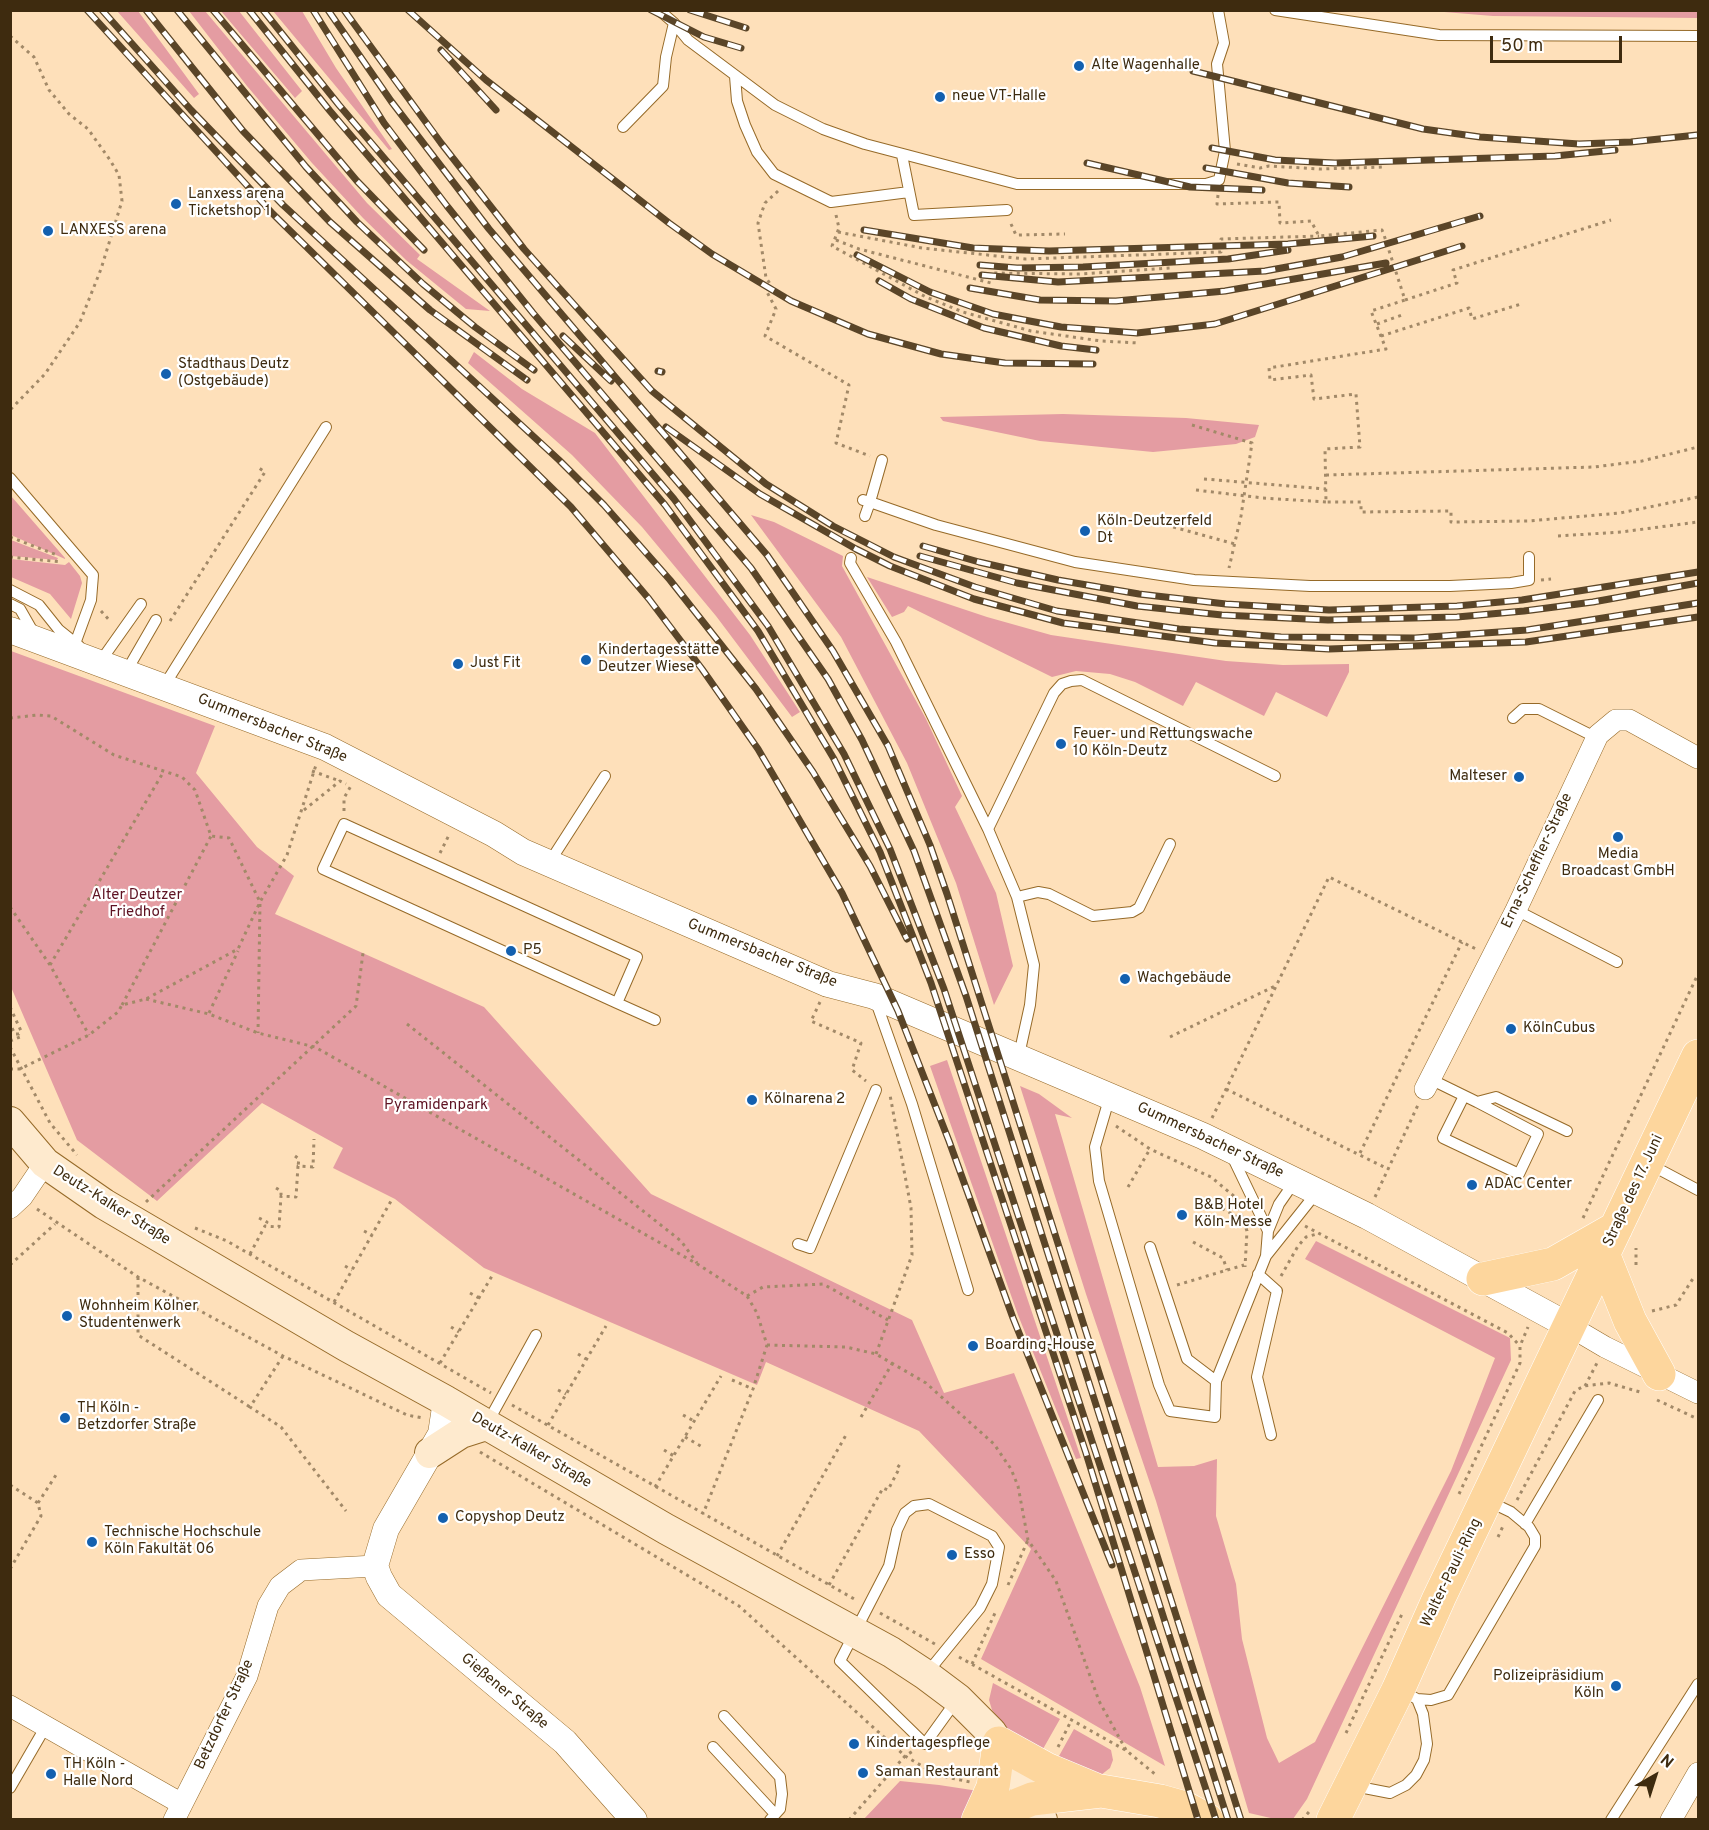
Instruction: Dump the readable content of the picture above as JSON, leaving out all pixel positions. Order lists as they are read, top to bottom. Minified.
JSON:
{"streets":{"main road":["Straße des 17. Juni","Deutz-Kalker Straße","Walter-Pauli-Ring"],"street":["Gummersbacher Straße","Erna-Scheffler-Straße","Gießener Straße","Betzdorfer Straße"]},"crossings":[["Gummersbacher Straße","Straße des 17. Juni"],["Gummersbacher Straße","Walter-Pauli-Ring"],["Straße des 17. Juni","Walter-Pauli-Ring"],["Gießener Straße","Betzdorfer Straße"]],"parks":["Alter Deutzer Friedhof","Pyramidenpark"],"places":["Alte Wagenhalle","neue VT-Halle","Lanxess arena Ticketshop 1","LANXESS arena","Stadthaus Deutz (Ostgebäude)","Köln-Deutzerfeld Dt","Kindertagesstätte Deutzer Wiese","Just Fit","Feuer- und Rettungswache 10 Köln-Deutz","Malteser","Media Broadcast GmbH","P5","Wachgebäude","KölnCubus","Kölnarena 2","ADAC Center","B&B Hotel Köln-Messe","Wohnheim Kölner Studentenwerk","Boarding-House","TH Köln - Betzdorfer Straße","Copyshop Deutz","Technische Hochschule Köln Fakultät 06","Esso","Polizeipräsidium Köln","Kindertagespflege","Saman Restaurant","TH Köln - Halle Nord"],"scale_bar":"50 m","north":"top right"}
